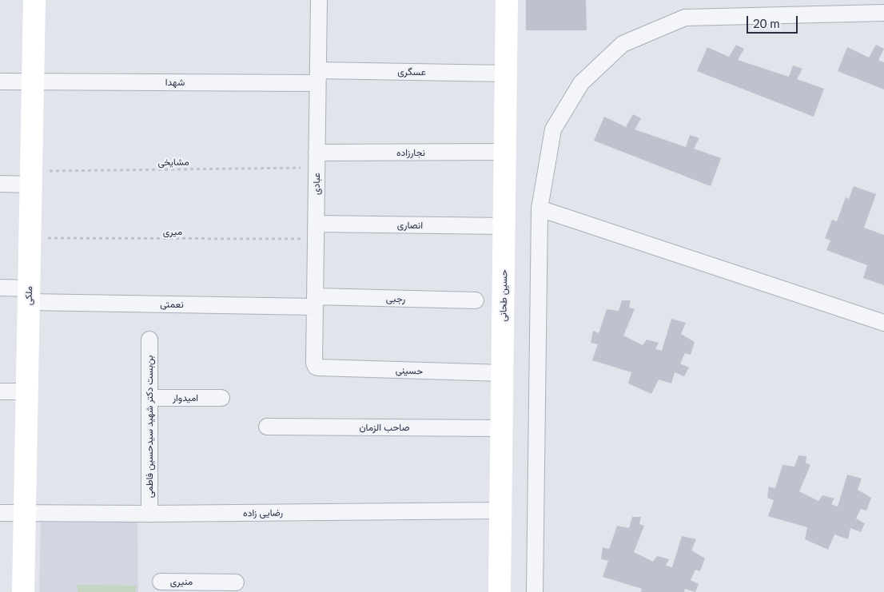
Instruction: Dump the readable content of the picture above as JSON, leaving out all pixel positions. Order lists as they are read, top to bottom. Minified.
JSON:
{"streets":{"street":["عسگری","شهدا","نجارزاده","عبادی","انصاری","ملکی","حسین طحانی","رجبی","نعمتی","حسینی","امیدوار","بن‌بست دکتر شهید سیدحسین فاطمی","صاحب الزمان","رضایی زاده","منیری"],"path":["مشایخی","میری"]},"crossings":[["عسگری","شهدا"],["عسگری","عبادی"],["عسگری","حسین طحانی"],["شهدا","عبادی"],["شهدا","ملکی"],["نجارزاده","مشایخی"],["نجارزاده","عبادی"],["نجارزاده","حسین طحانی"],["مشایخی","عبادی"],["مشایخی","ملکی"],["عبادی","انصاری"],["عبادی","میری"],["عبادی","رجبی"],["عبادی","نعمتی"],["عبادی","حسینی"],["انصاری","میری"],["انصاری","حسین طحانی"],["میری","ملکی"],["ملکی","نعمتی"],["ملکی","رضایی زاده"],["حسین طحانی","حسینی"],["حسین طحانی","صاحب الزمان"],["حسین طحانی","رضایی زاده"],["رجبی","نعمتی"],["امیدوار","بن‌بست دکتر شهید سیدحسین فاطمی"],["بن‌بست دکتر شهید سیدحسین فاطمی","رضایی زاده"]],"scale_bar":"20 m"}
